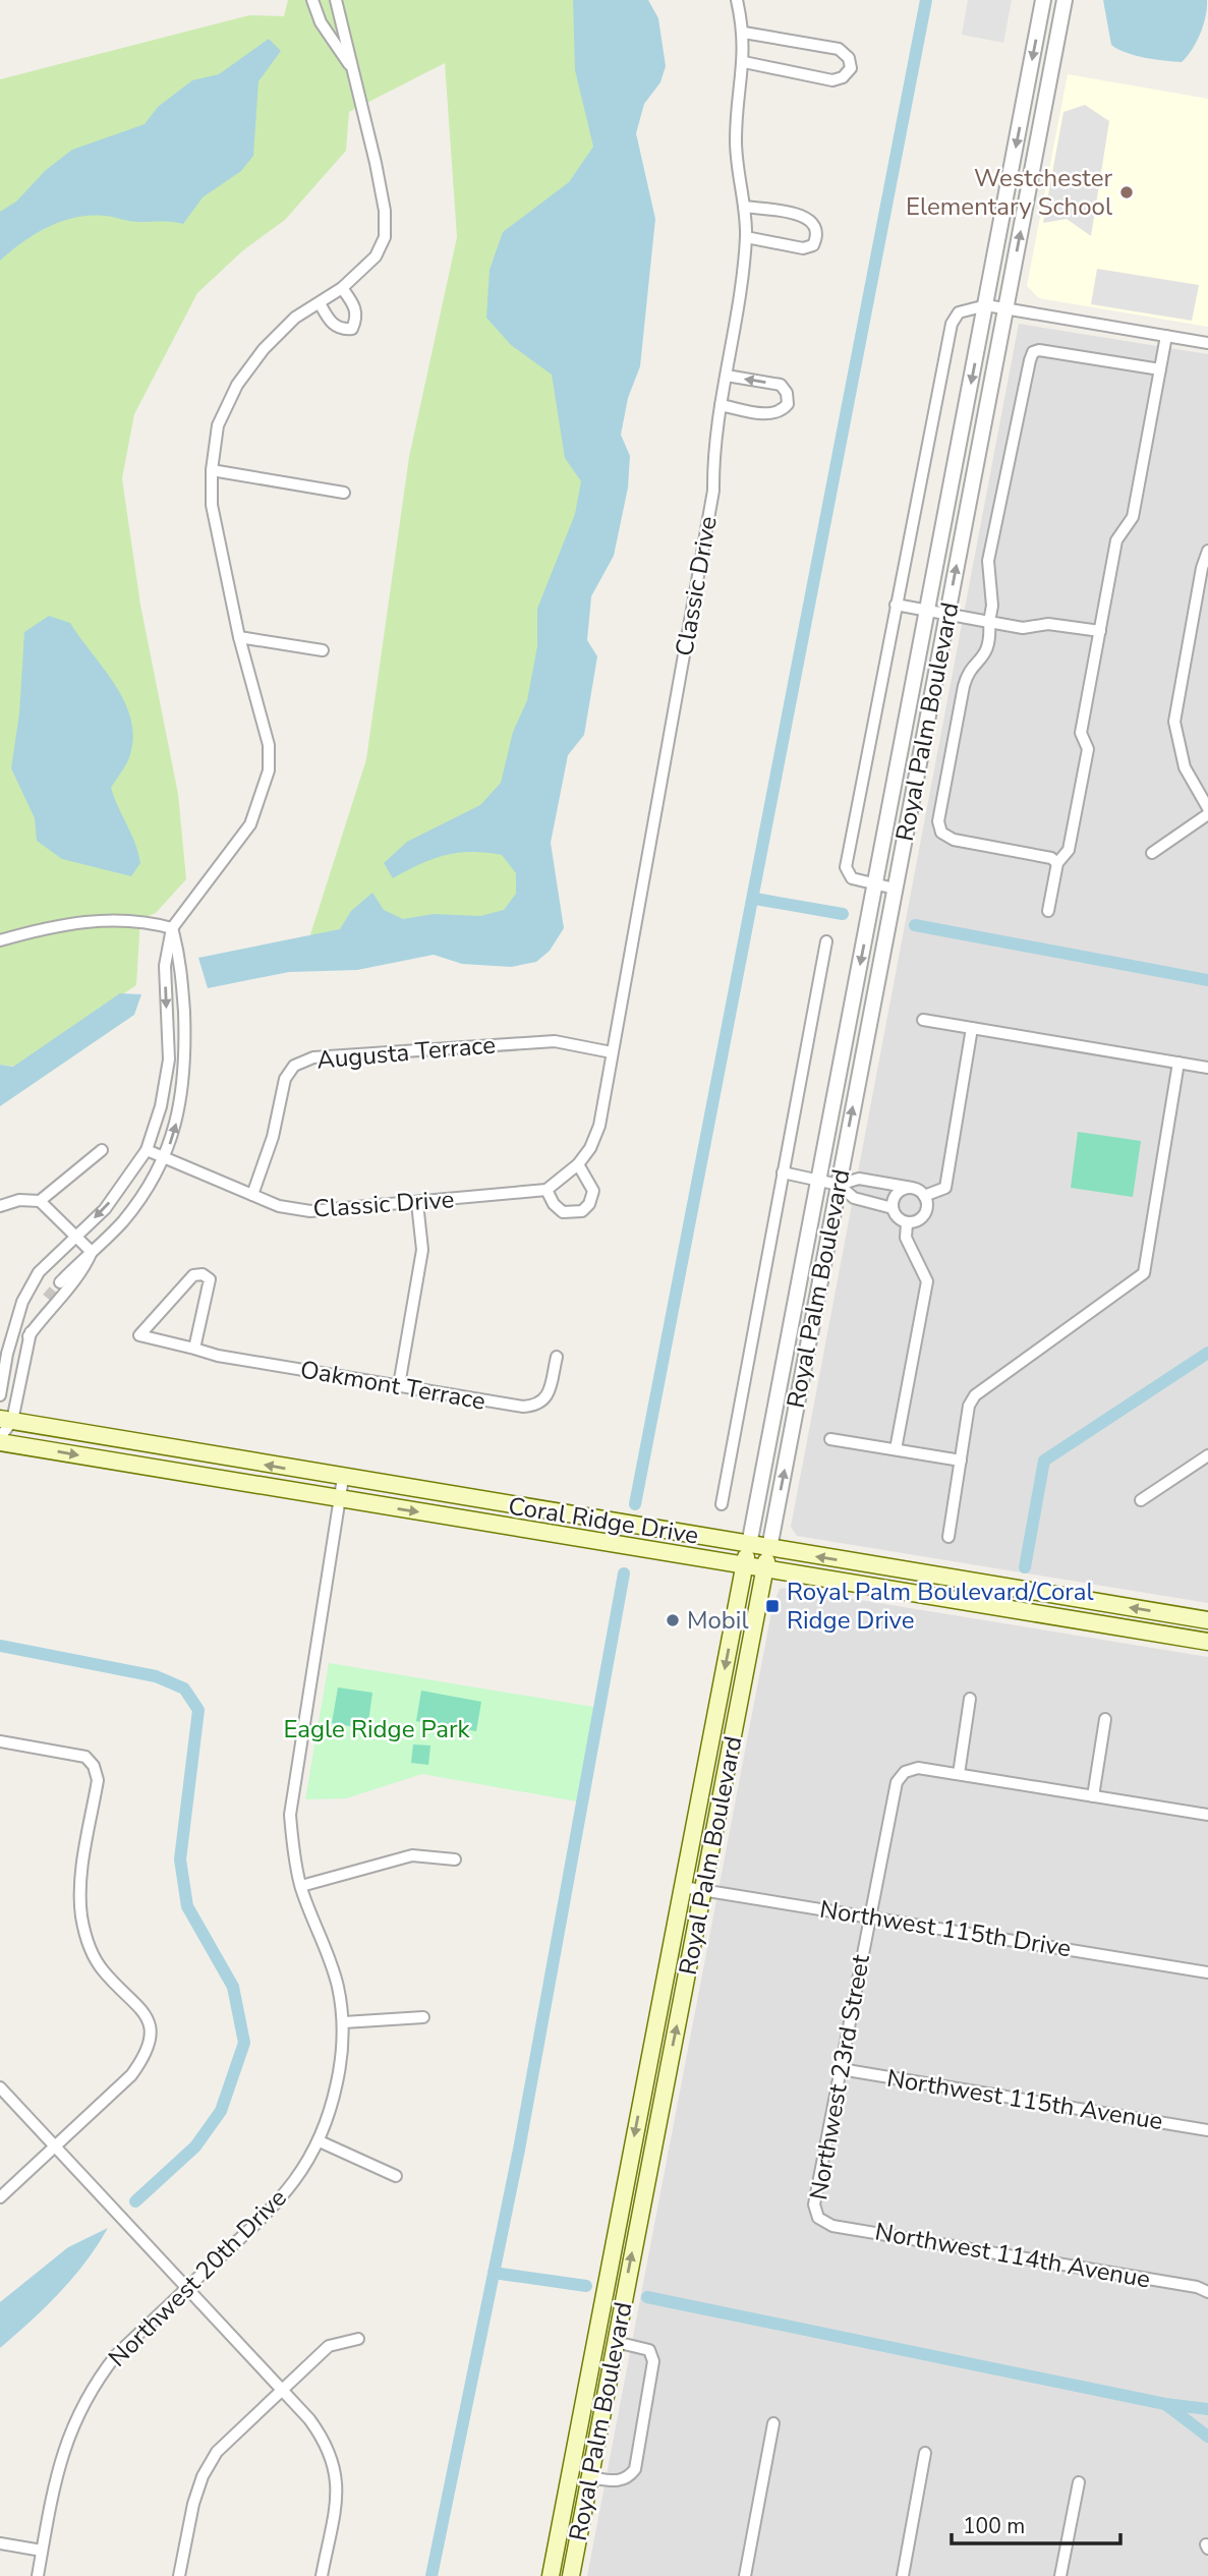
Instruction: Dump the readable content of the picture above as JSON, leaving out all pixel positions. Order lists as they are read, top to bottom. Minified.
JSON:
{"streets":{"main road":["Royal Palm Boulevard","Coral Ridge Drive"],"street":["Classic Drive","Augusta Terrace","Oakmont Terrace","Northwest 115th Drive","Northwest 23rd Street","Northwest 115th Avenue","Northwest 114th Avenue","Northwest 20th Drive"]},"crossings":[["Classic Drive","Augusta Terrace"],["Royal Palm Boulevard","Coral Ridge Drive"],["Royal Palm Boulevard","Northwest 115th Drive"],["Coral Ridge Drive","Northwest 20th Drive"],["Northwest 115th Drive","Northwest 23rd Street"],["Northwest 23rd Street","Northwest 115th Avenue"],["Northwest 23rd Street","Northwest 114th Avenue"]],"parks":["Eagle Ridge Park"],"places":{"other":["Westchester Elementary School","Mobil"],"transit":["Royal Palm Boulevard/Coral Ridge Drive"]},"scale_bar":"100 m"}
